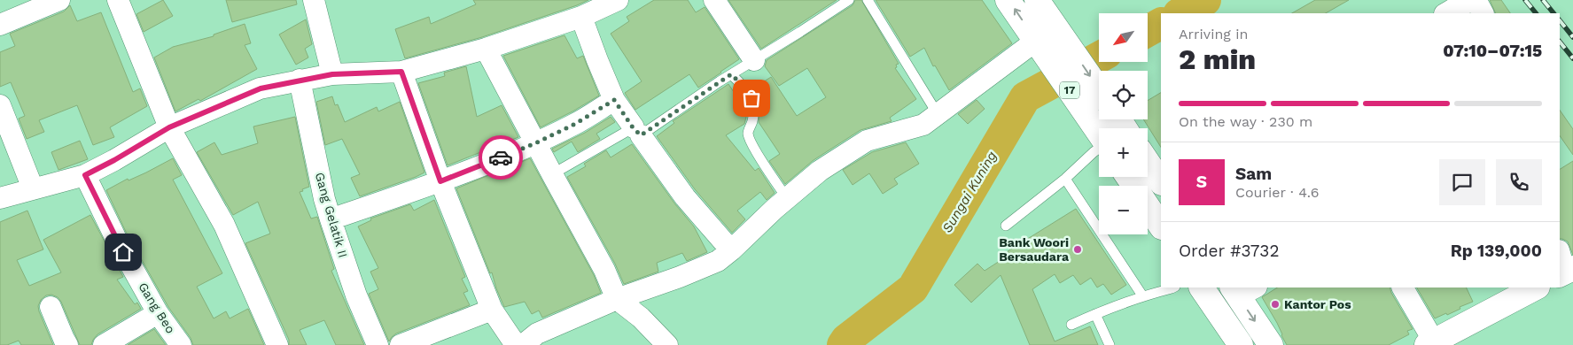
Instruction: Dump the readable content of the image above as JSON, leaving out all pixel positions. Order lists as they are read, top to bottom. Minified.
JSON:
{"streets":{"main road":["17"],"street":["Gang Gelatik II","Gang Beo"]},"water":["Sungai Kuning"],"places":["Bank Woori Bersaudara","Kantor Pos"],"north":"bottom left","page":{"map_buttons":["+","−"],"heading":["2 min","Arriving in","07:10–07:15"],"panel":["Sam","Courier · 4.6","Order #3732","Rp 139,000"],"bar":"On the way · 230 m","round":"S"}}
